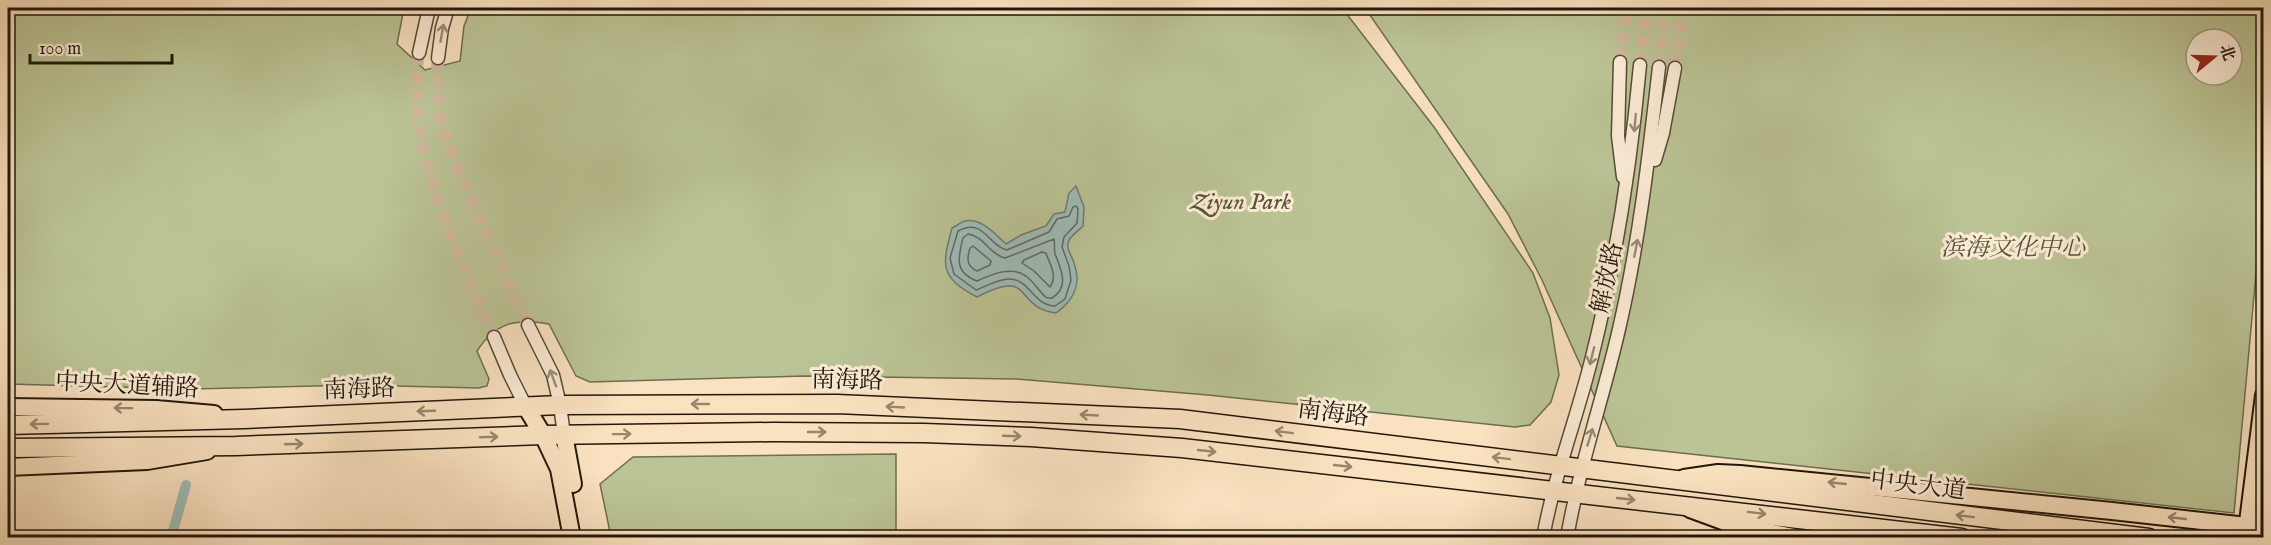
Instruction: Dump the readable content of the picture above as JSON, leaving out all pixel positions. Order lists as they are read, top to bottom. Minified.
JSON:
{"streets":{"highway":["南海路","中央大道"],"main road":["中央大道辅路"],"street":["解放路"]},"crossings":[["解放路","南海路"],["南海路","中央大道辅路"],["南海路","中央大道"]],"parks":["Ziyun Park","滨海文化中心"],"scale_bar":"100 m","north":"right"}
